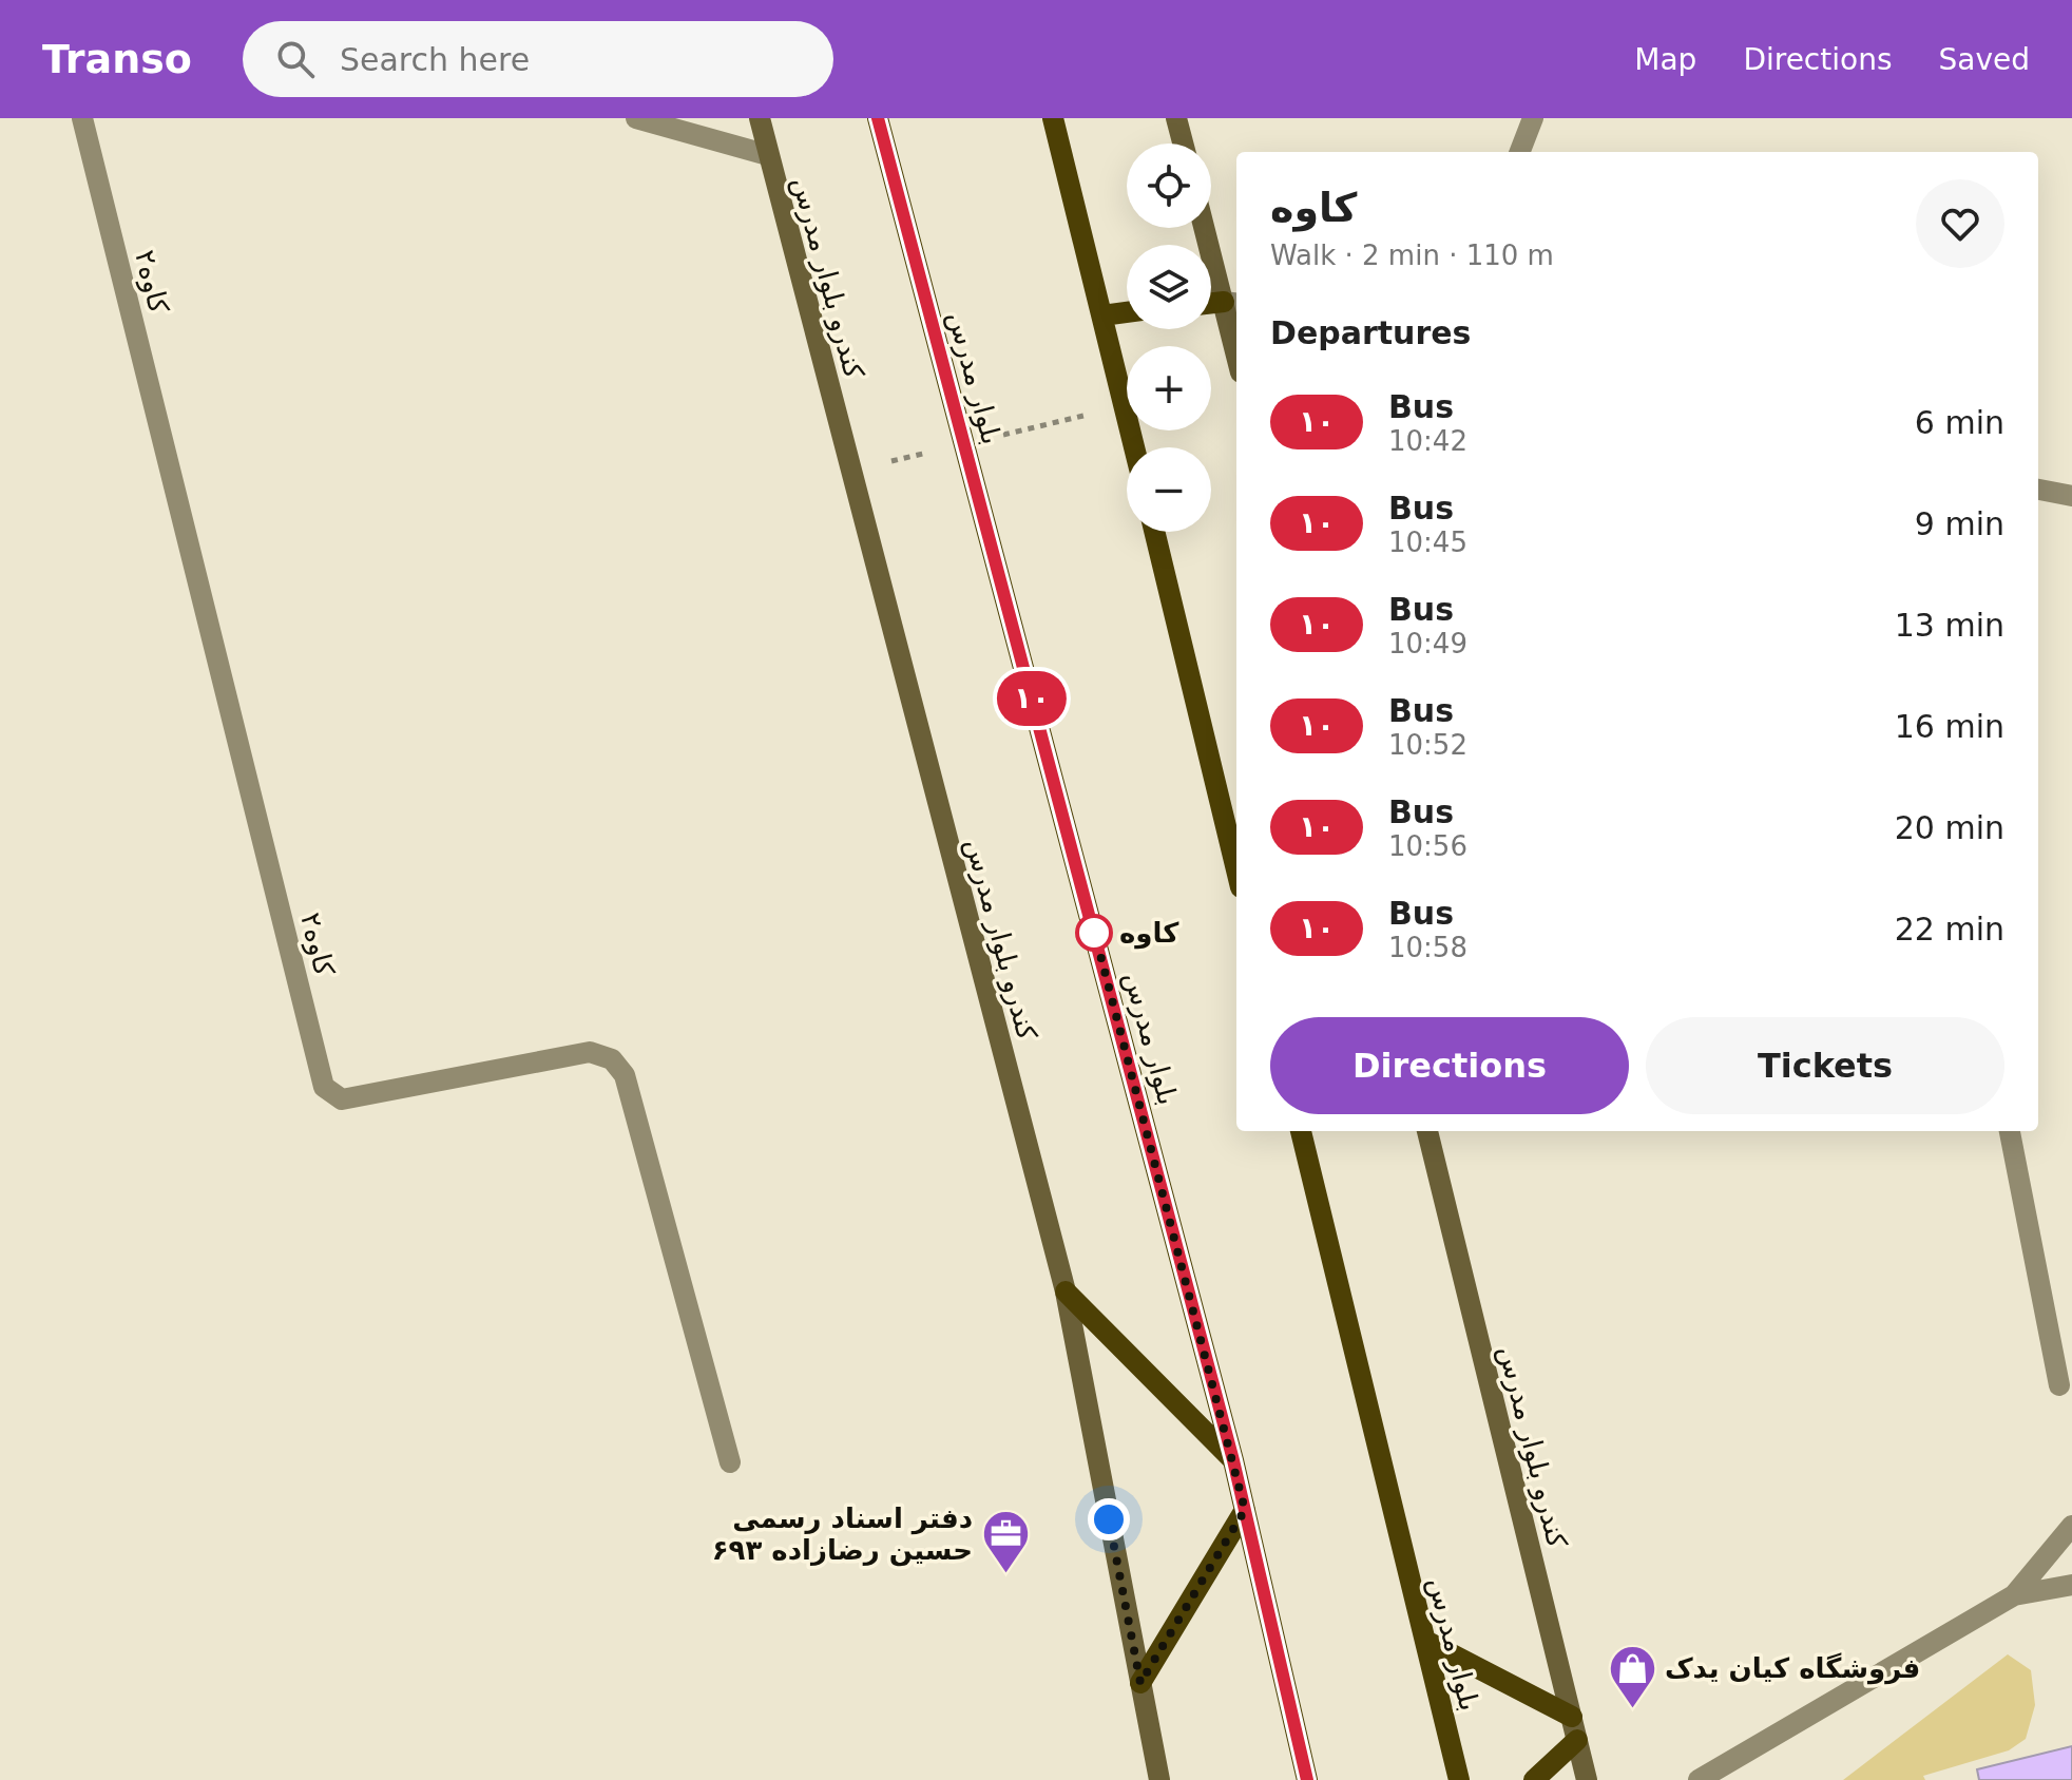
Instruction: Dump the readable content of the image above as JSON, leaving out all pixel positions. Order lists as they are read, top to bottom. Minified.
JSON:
{"streets":{"main road":["کندرو بلوار مدرس","بلوار مدرس"],"street":["کاوه۲"]},"places":{"other":["کاوه"],"office":["دفتر اسناد رسمی ۶۹۳ حسین رضازاده"],"shop":["فروشگاه کیان یدک"]},"lines":["bus line ۱۰"],"page":{"header":"Transo","search":"Search here","nav":["Map","Directions","Saved"],"on_map":"۱۰","map_buttons":["+","−"],"heading":[["کاوه","Walk · 2 min · 110 m"],"Departures"],"list":[{"mark":"۱۰","name":"Bus","note":"10:42","value":"6 min"},{"mark":"۱۰","name":"Bus","note":"10:45","value":"9 min"},{"mark":"۱۰","name":"Bus","note":"10:49","value":"13 min"},{"mark":"۱۰","name":"Bus","note":"10:52","value":"16 min"},{"mark":"۱۰","name":"Bus","note":"10:56","value":"20 min"},{"mark":"۱۰","name":"Bus","note":"10:58","value":"22 min"}],"buttons":["Directions","Tickets"]}}
